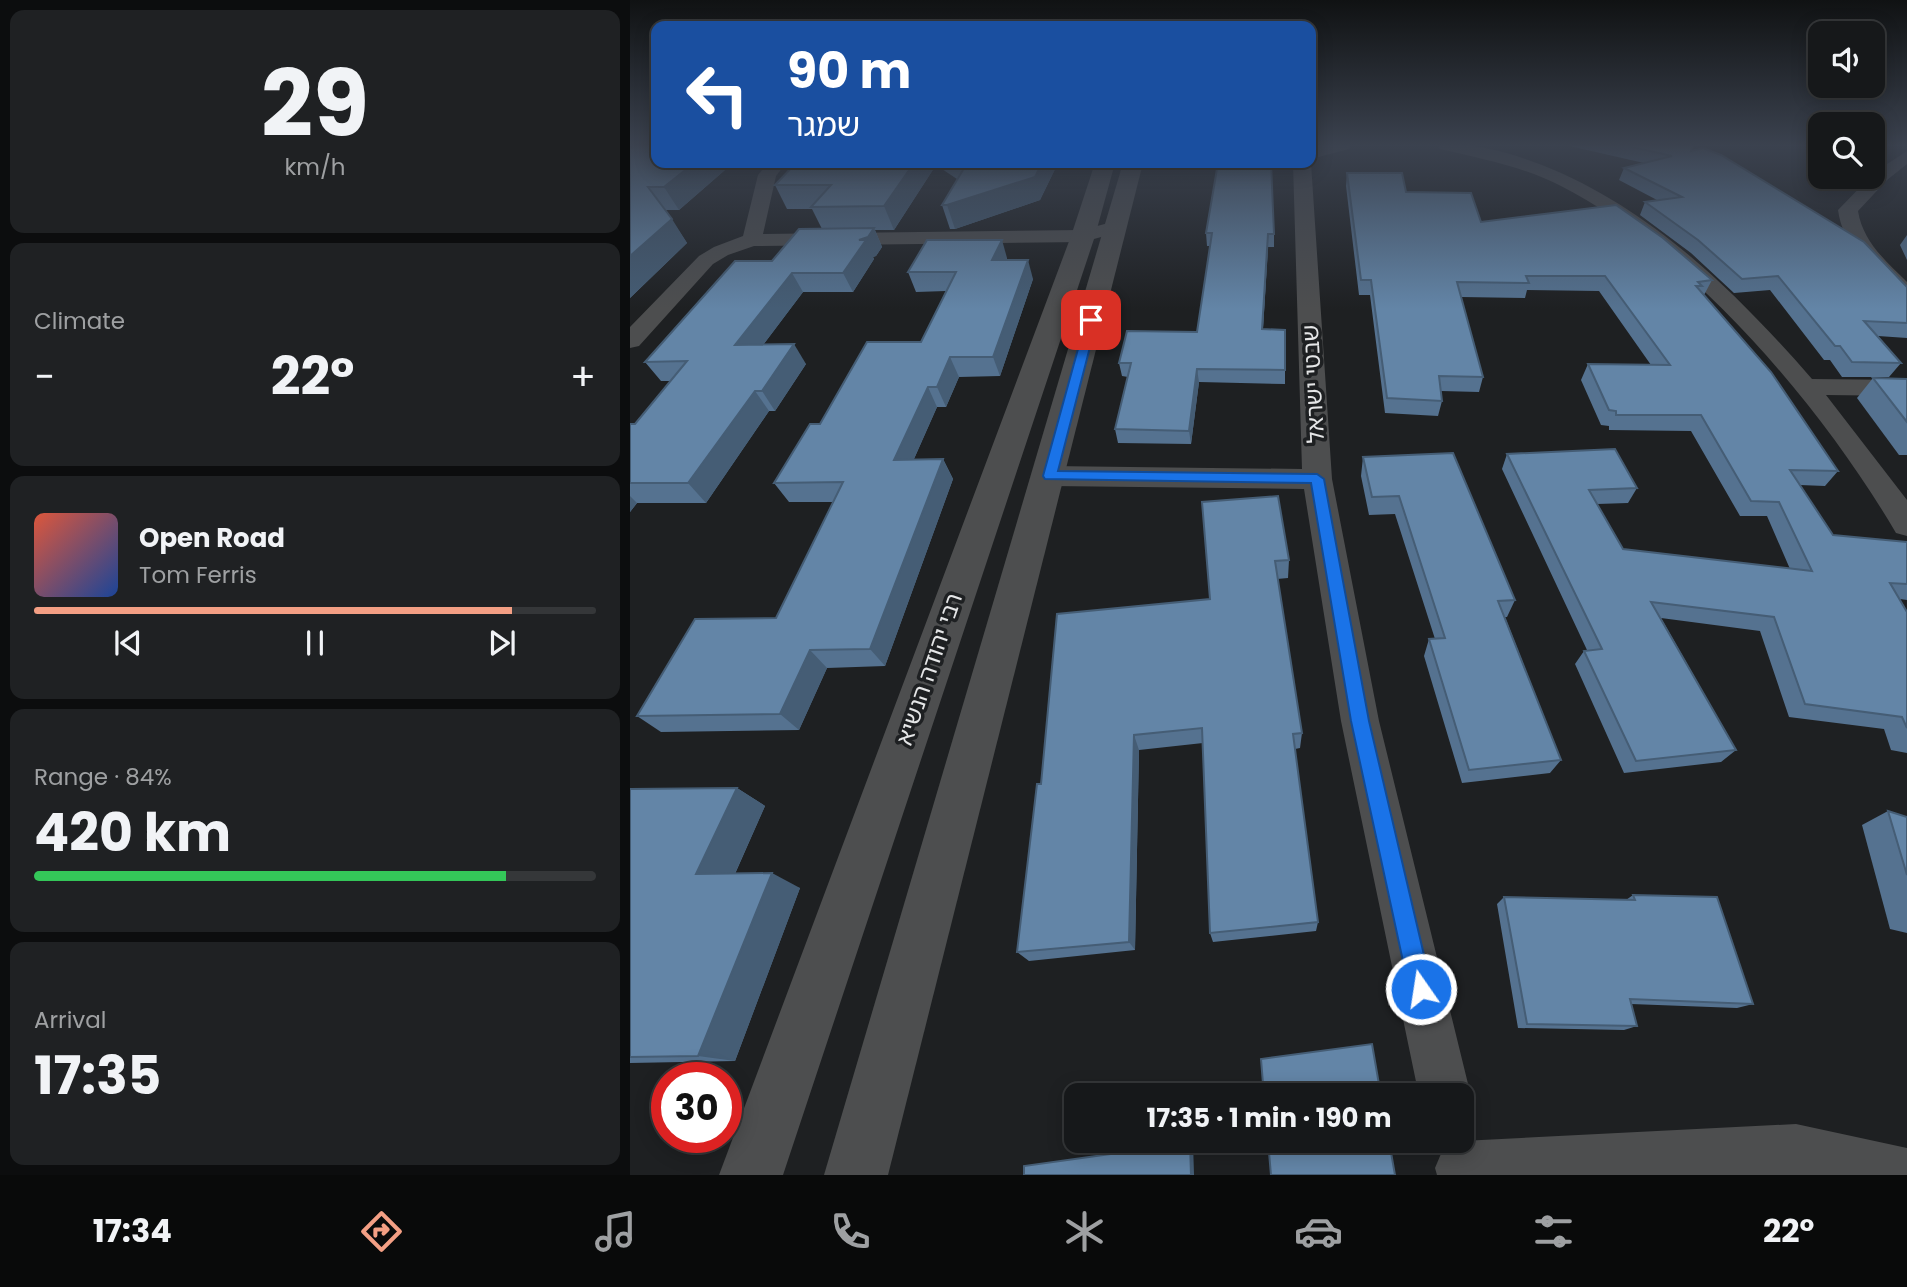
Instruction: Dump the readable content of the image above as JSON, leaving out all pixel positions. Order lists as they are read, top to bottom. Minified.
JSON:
{"streets":{"street":["שבטי ישראל","רבי יהודה הנשיא"]},"page":{"tile":[["29","km/h"],"Climate",["Range · 84%","420 km"],["Arrival","17:35"]],"turn":["90 m","שמגר"],"heat":["−","22°","+"],"song":["Open Road","Tom Ferris"],"limit":"30","trip":"17:35 · 1 min · 190 m","tabs":["17:34","22°"]}}
